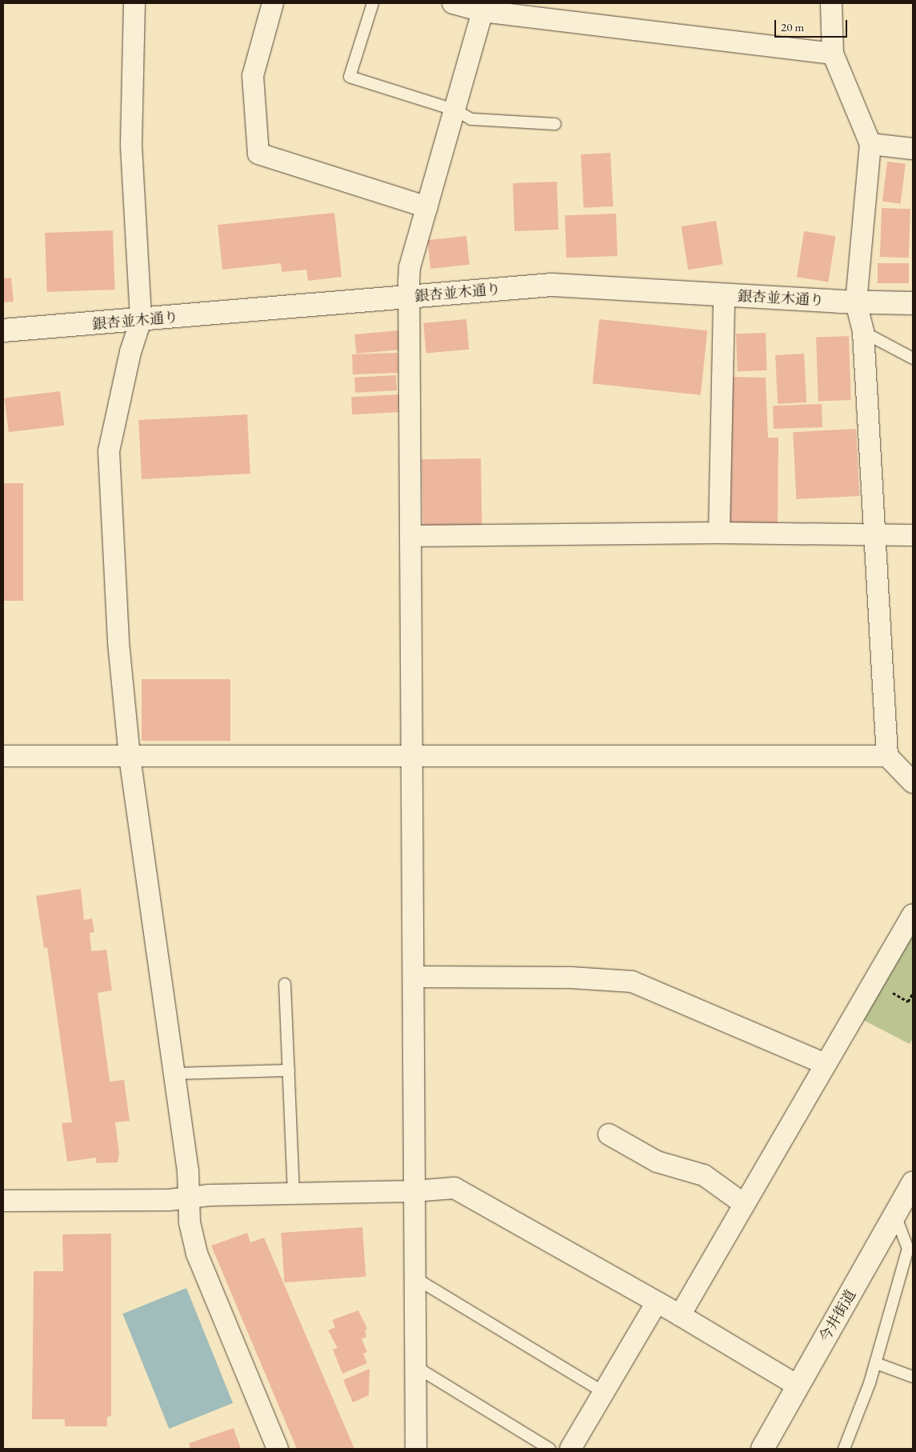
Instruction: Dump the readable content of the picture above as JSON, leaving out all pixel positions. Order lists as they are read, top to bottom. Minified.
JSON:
{"streets":{"street":["銀杏並木通り","今井街道"]},"scale_bar":"20 m"}
